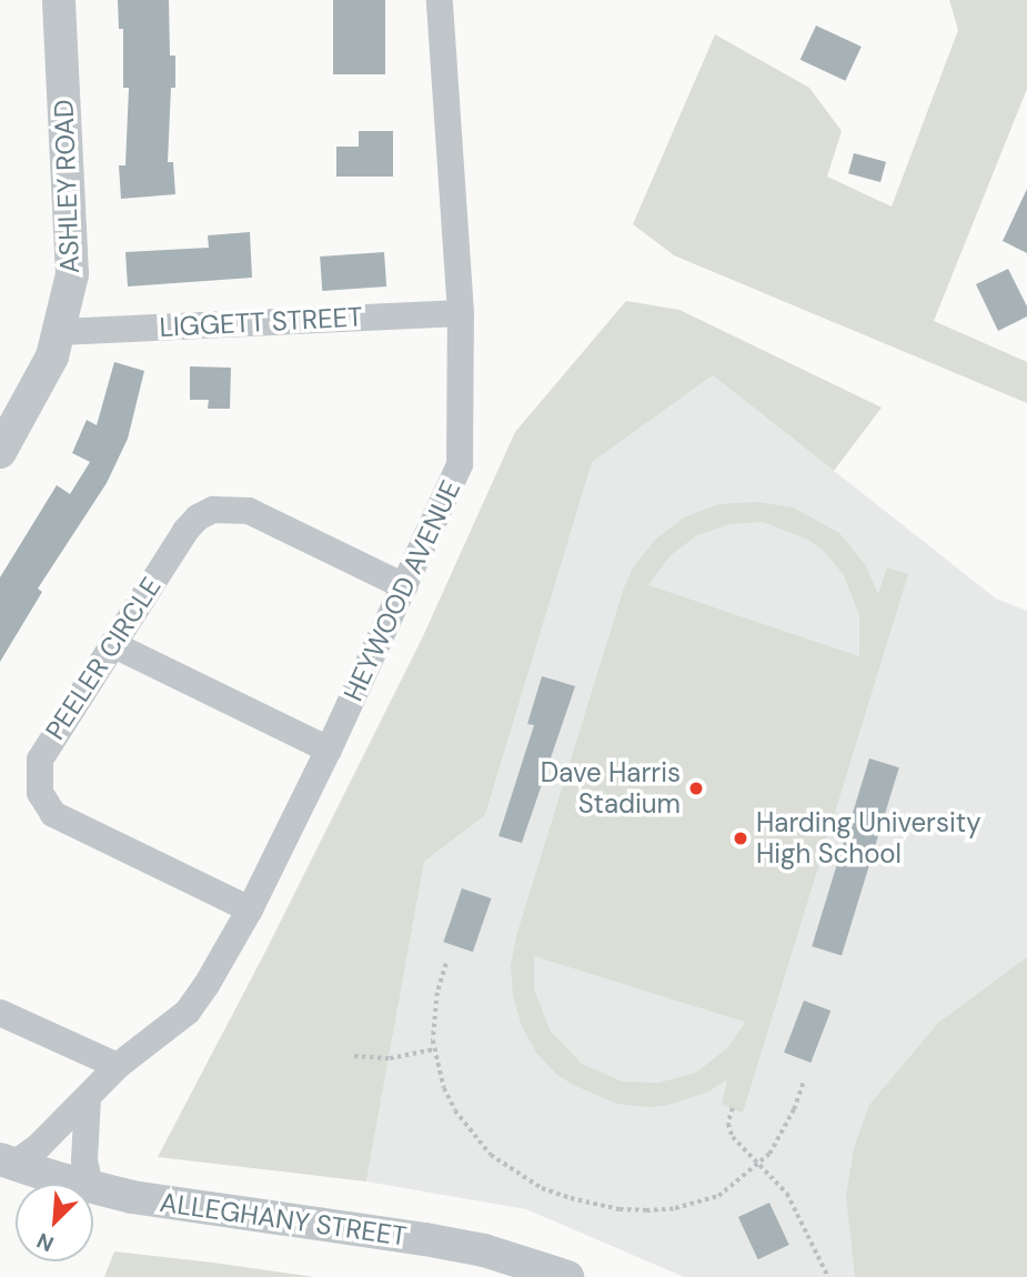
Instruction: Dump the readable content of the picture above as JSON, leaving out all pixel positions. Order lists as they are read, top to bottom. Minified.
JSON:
{"streets":{"street":["ASHLEY ROAD","LIGGETT STREET","HEYWOOD AVENUE","PEELER CIRCLE","ALLEGHANY STREET"]},"crossings":[["ASHLEY ROAD","LIGGETT STREET"],["LIGGETT STREET","HEYWOOD AVENUE"],["HEYWOOD AVENUE","PEELER CIRCLE"],["HEYWOOD AVENUE","ALLEGHANY STREET"]],"places":["Dave Harris Stadium","Harding University High School"],"north":"bottom left"}
